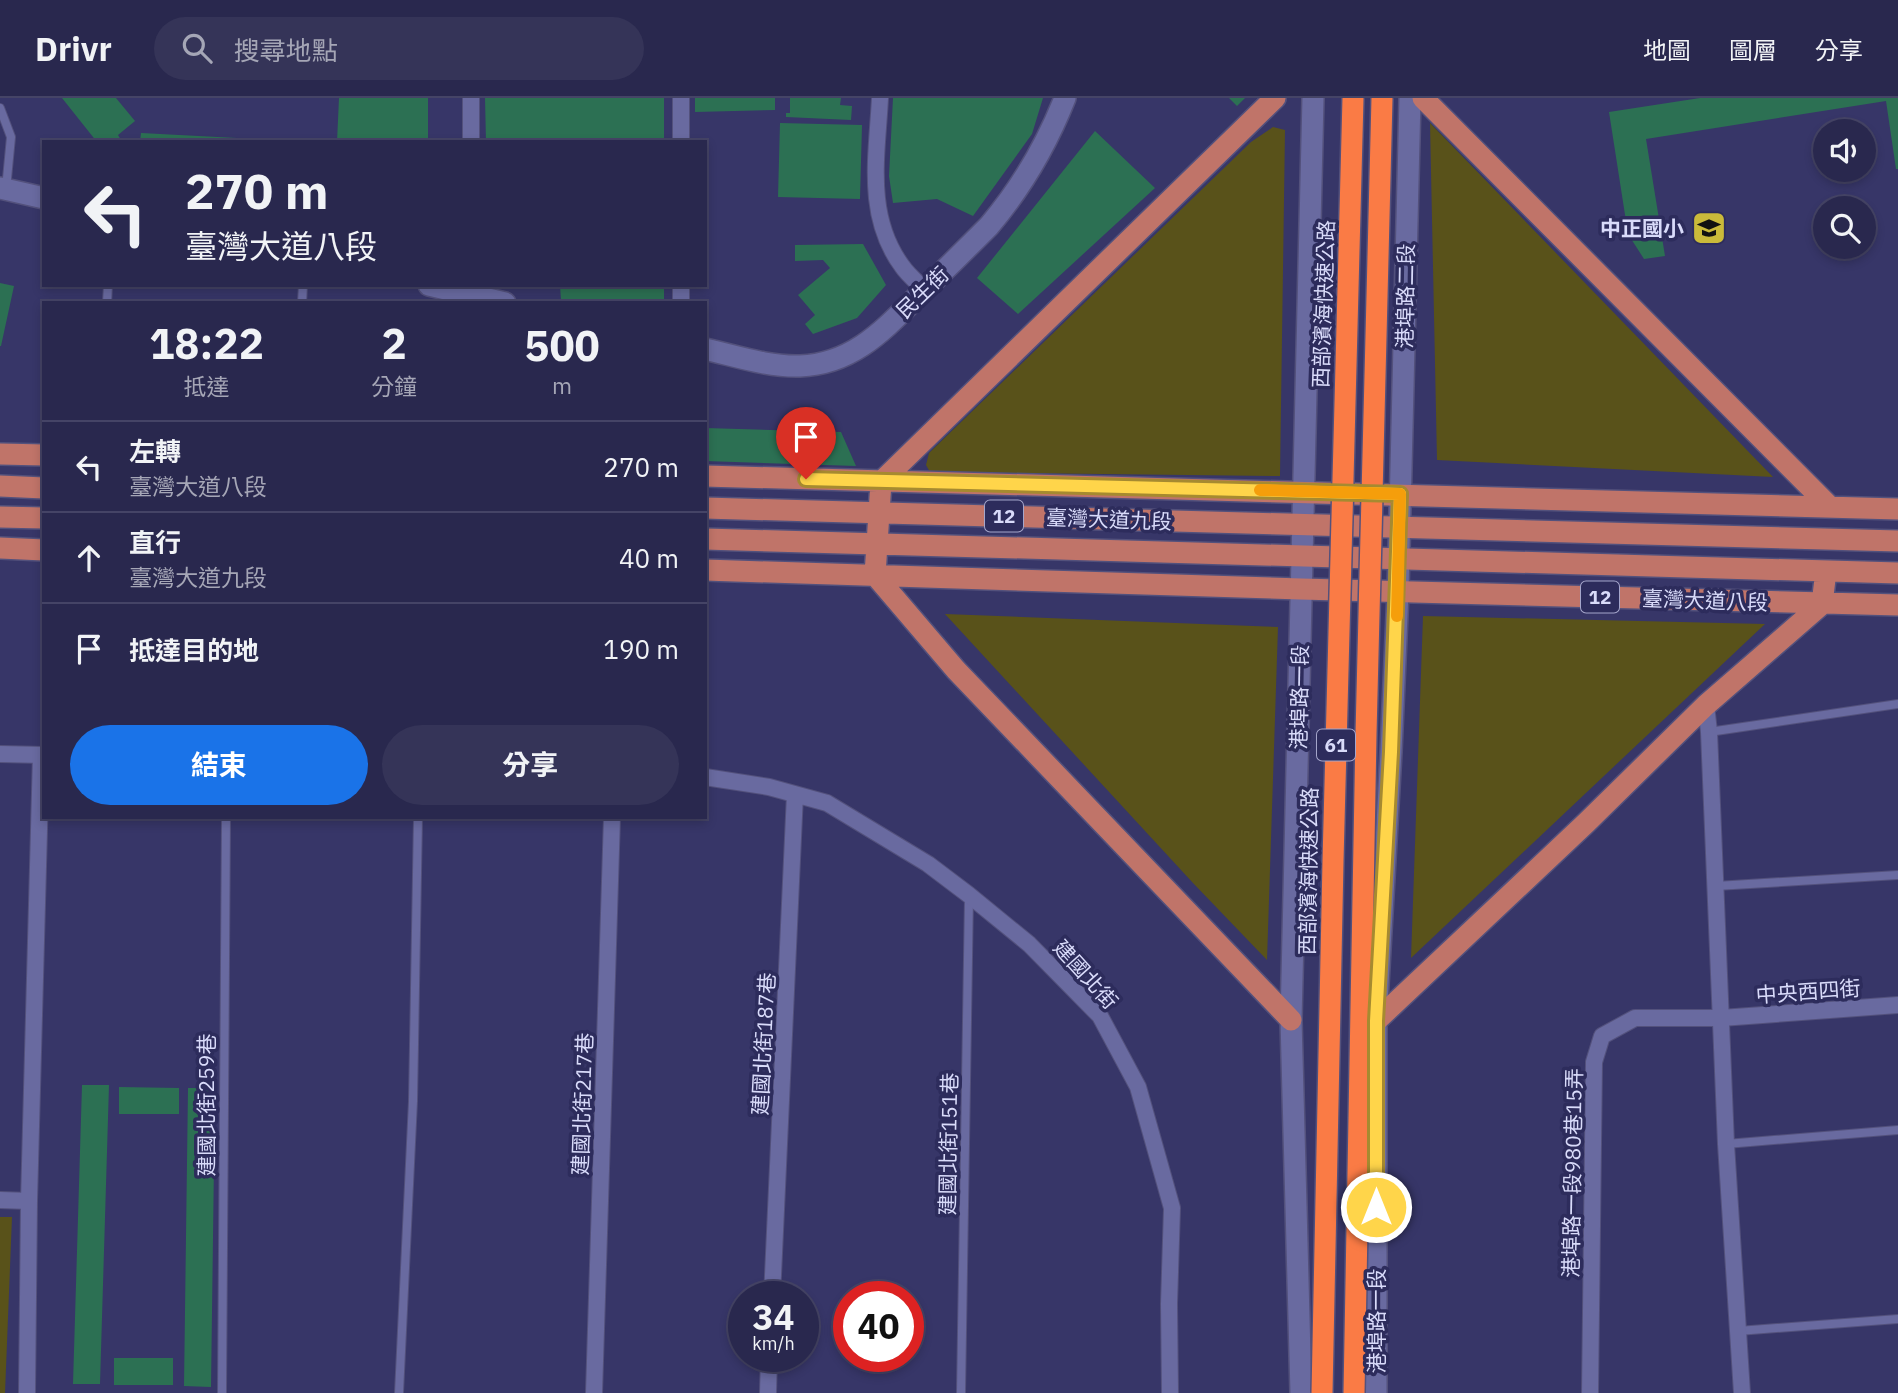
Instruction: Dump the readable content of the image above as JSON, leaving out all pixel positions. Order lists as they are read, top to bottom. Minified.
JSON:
{"streets":{"highway":["西部濱海快速公路","61"],"main road":["12","臺灣大道九段","臺灣大道八段"],"street":["民生街","港埠路二段","港埠路一段","建國北街","中央西四街","建國北街187巷","建國北街217巷","港埠路一段980巷15弄"],"lane":["建國北街259巷","建國北街151巷"]},"crossings":[["港埠路二段","12"],["港埠路二段","港埠路一段"],["12","臺灣大道九段"],["12","臺灣大道八段"],["12","港埠路一段"],["臺灣大道九段","臺灣大道八段"],["臺灣大道八段","港埠路一段"],["建國北街","建國北街187巷"],["建國北街","建國北街151巷"],["中央西四街","港埠路一段980巷15弄"]],"places":{"school or university":["中正國小"]},"page":{"header":"Drivr","search":"搜尋地點","nav":["地圖","圖層","分享"],"turn":["270 m","臺灣大道八段"],"eta":["18:22","抵達","2","分鐘","500","m"],"list":[{"name":"左轉","note":"臺灣大道八段","value":"270 m"},{"name":"直行","note":"臺灣大道九段","value":"40 m"},{"name":"抵達目的地","value":"190 m"}],"buttons":["結束","分享"],"speed":"34 km/h","limit":"40"}}
